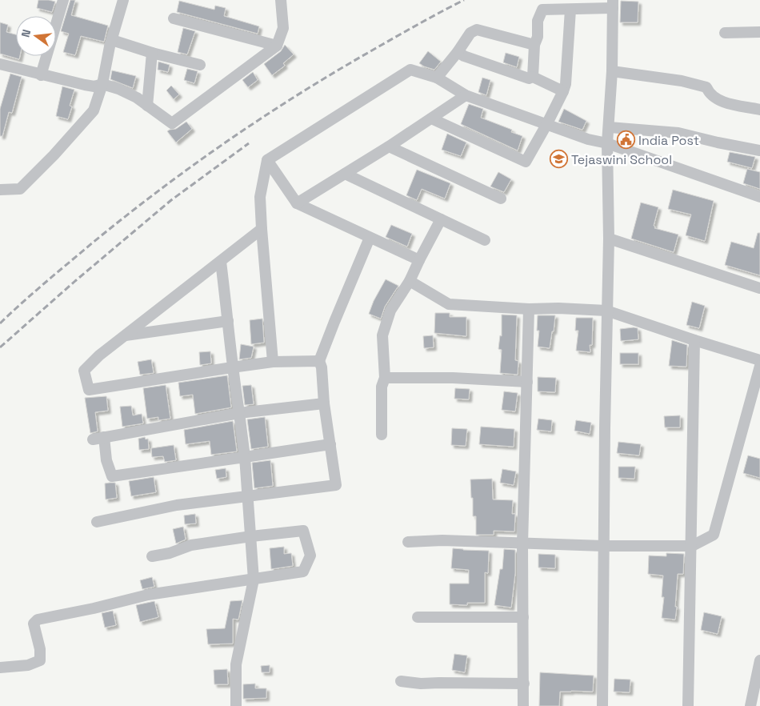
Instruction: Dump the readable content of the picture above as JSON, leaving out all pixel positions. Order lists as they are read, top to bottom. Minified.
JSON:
{"places":{"public building":["India Post"],"school or university":["Tejaswini School"]},"north":"left"}
